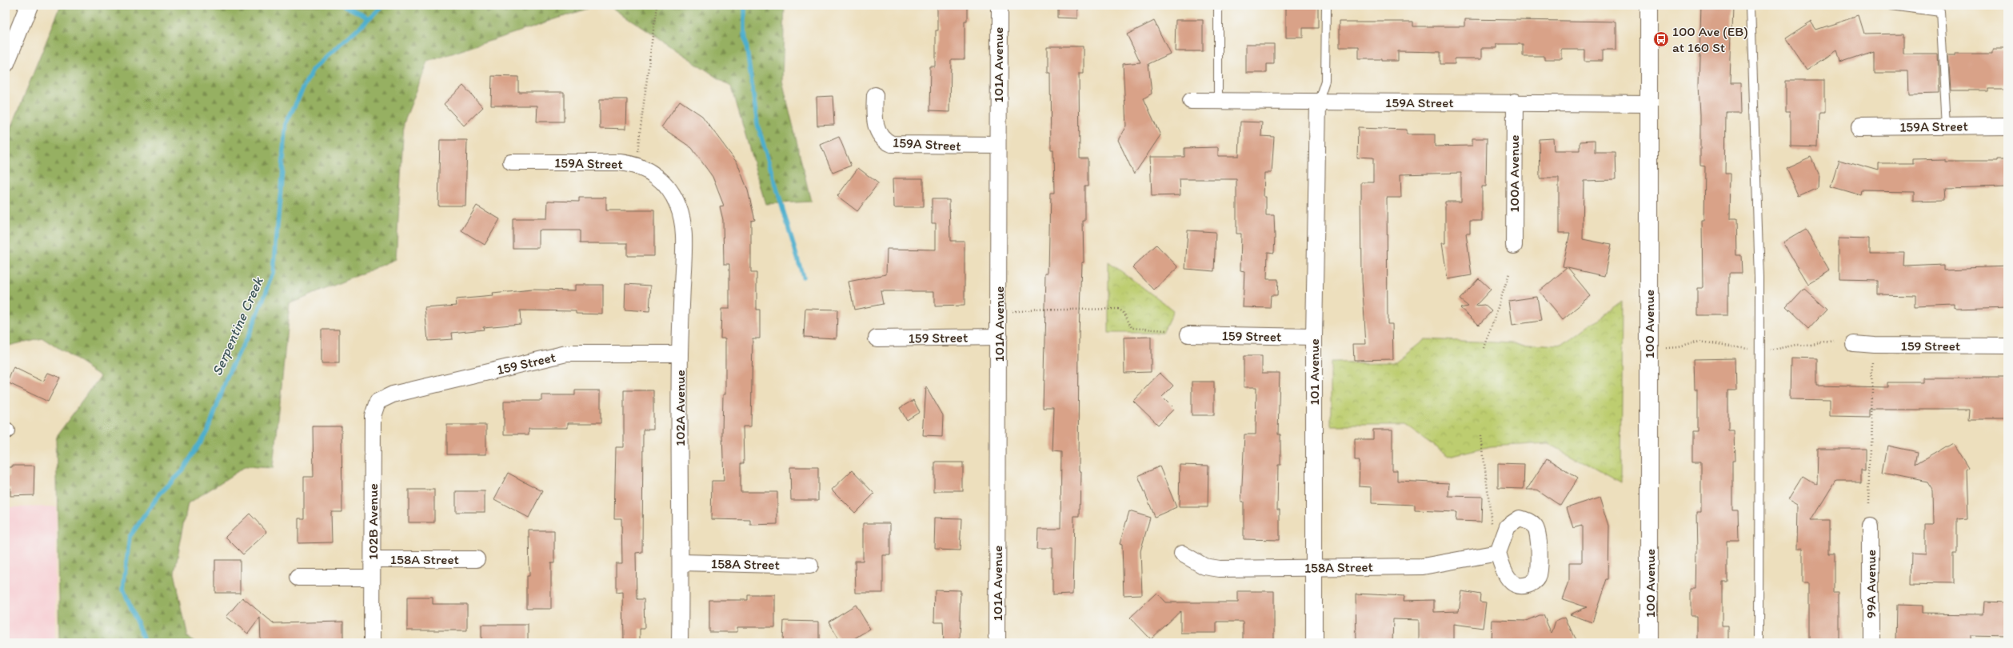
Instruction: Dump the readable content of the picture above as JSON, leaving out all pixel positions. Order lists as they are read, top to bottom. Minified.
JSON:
{"streets":{"main road":["100 Avenue"],"street":["101A Avenue","159A Street","100A Avenue","159 Street","101 Avenue","102A Avenue","102B Avenue","158A Street","99A Avenue"]},"crossings":[["101A Avenue","159A Street"],["101A Avenue","159 Street"],["159A Street","100A Avenue"],["159A Street","100 Avenue"],["159A Street","101 Avenue"],["159A Street","102A Avenue"],["159 Street","101 Avenue"],["159 Street","102A Avenue"],["159 Street","102B Avenue"],["101 Avenue","158A Street"],["102A Avenue","158A Street"],["102B Avenue","158A Street"]],"water":["Serpentine Creek"],"places":{"bus stop":["100 Ave (EB) at 160 St"]}}
